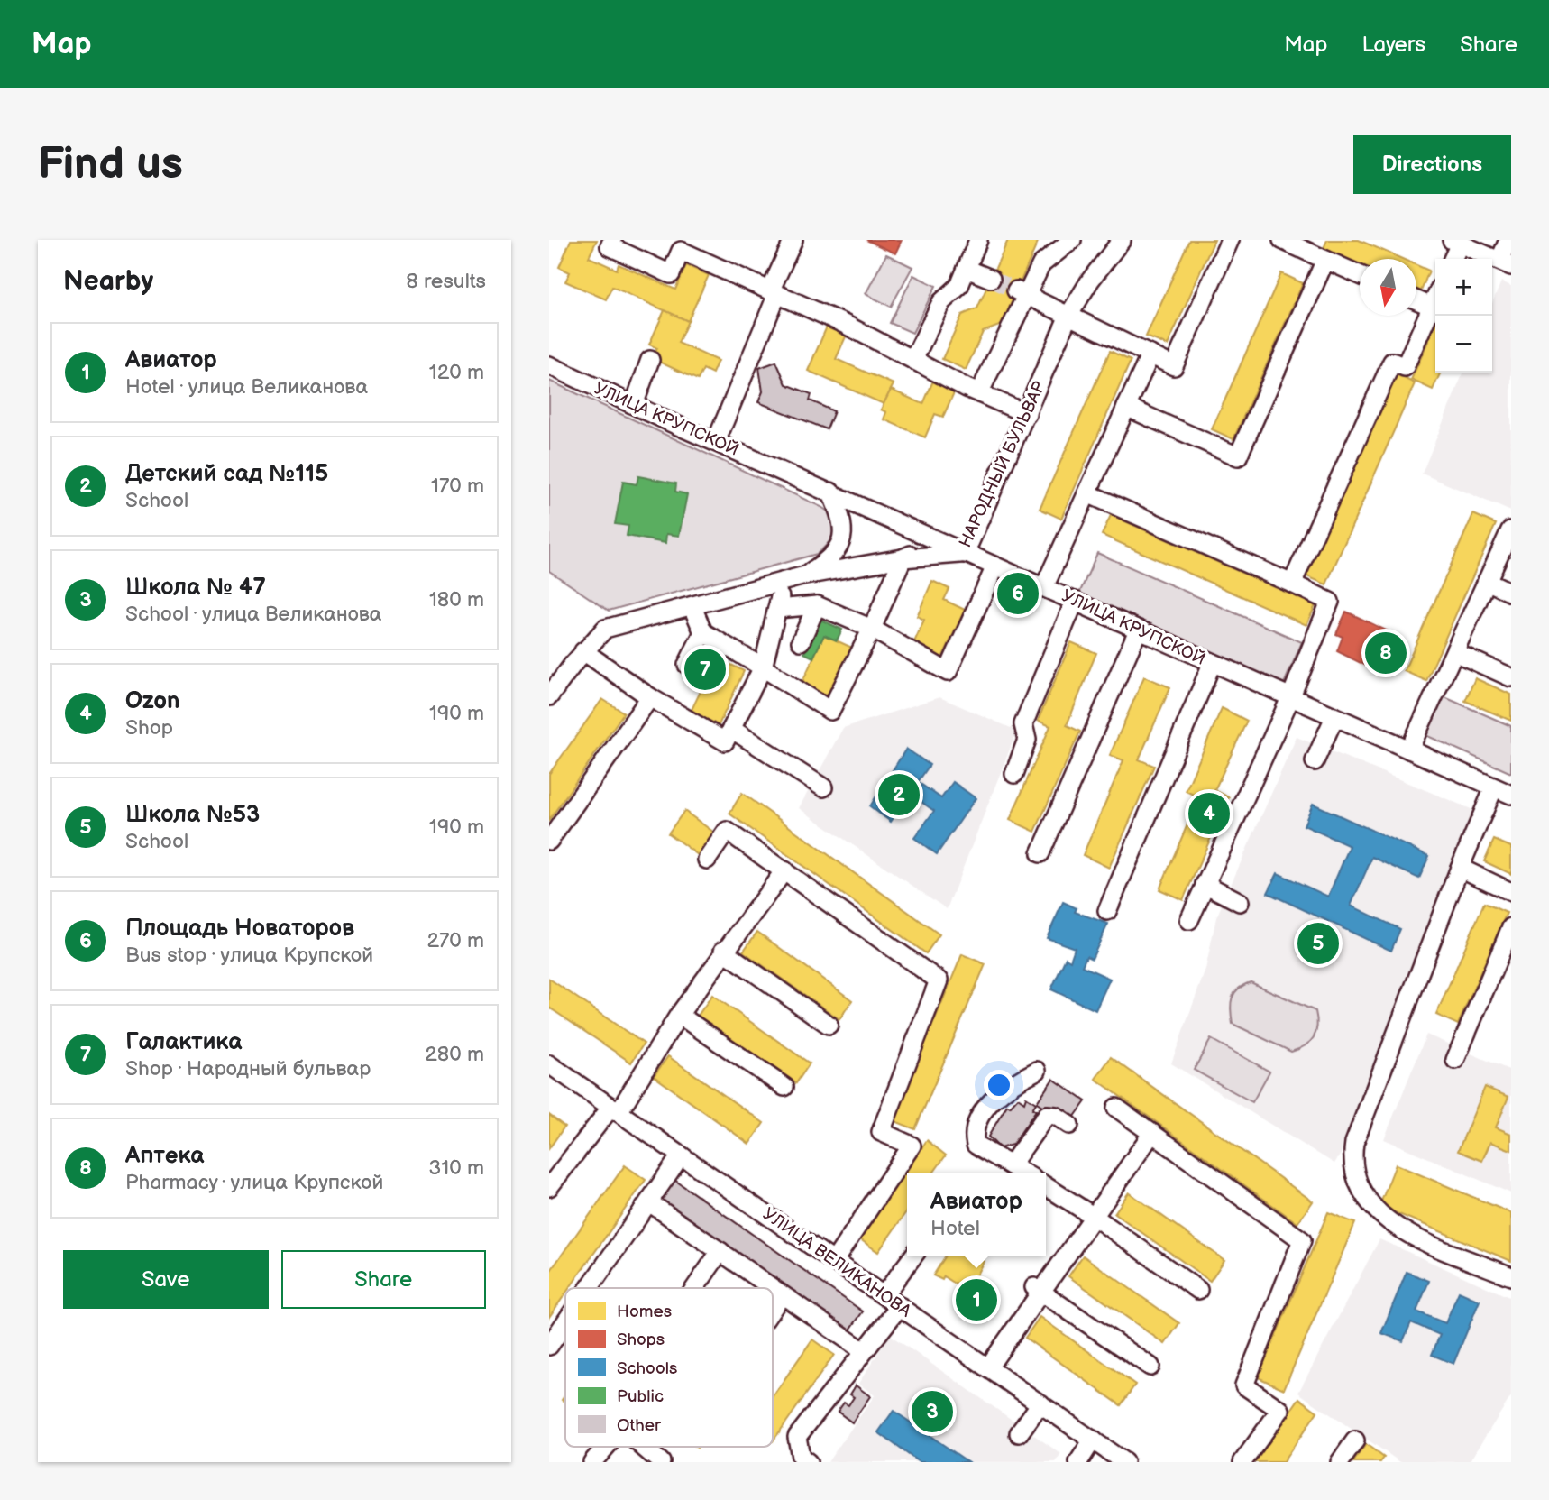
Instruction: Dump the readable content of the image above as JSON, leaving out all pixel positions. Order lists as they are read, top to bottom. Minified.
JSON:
{"streets":{"street":["УЛИЦА КРУПСКОЙ","НАРОДНЫЙ БУЛЬВАР","УЛИЦА ВЕЛИКАНОВА"]},"crossings":[["УЛИЦА КРУПСКОЙ","НАРОДНЫЙ БУЛЬВАР"]],"legend":["Homes","Shops","Schools","Public","Other"],"north":"bottom","page":{"header":"Map","nav":["Map","Layers","Share"],"buttons":["Directions",["Save","Share"]],"title":"Find us","heading":["Nearby","8 results"],"map_buttons":["+","−"],"list":[{"mark":"1","name":"Авиатор","note":"Hotel · улица Великанова","value":"120 m"},{"mark":"2","name":"Детский сад №115","note":"School","value":"170 m"},{"mark":"3","name":"Школа № 47","note":"School · улица Великанова","value":"180 m"},{"mark":"4","name":"Ozon","note":"Shop","value":"190 m"},{"mark":"5","name":"Школа №53","note":"School","value":"190 m"},{"mark":"6","name":"Площадь Новаторов","note":"Bus stop · улица Крупской","value":"270 m"},{"mark":"7","name":"Галактика","note":"Shop · Народный бульвар","value":"280 m"},{"mark":"8","name":"Аптека","note":"Pharmacy · улица Крупской","value":"310 m"}],"pins":["6","8","7","2","4","5","1","3"],"popup":["Авиатор","Hotel"]}}
